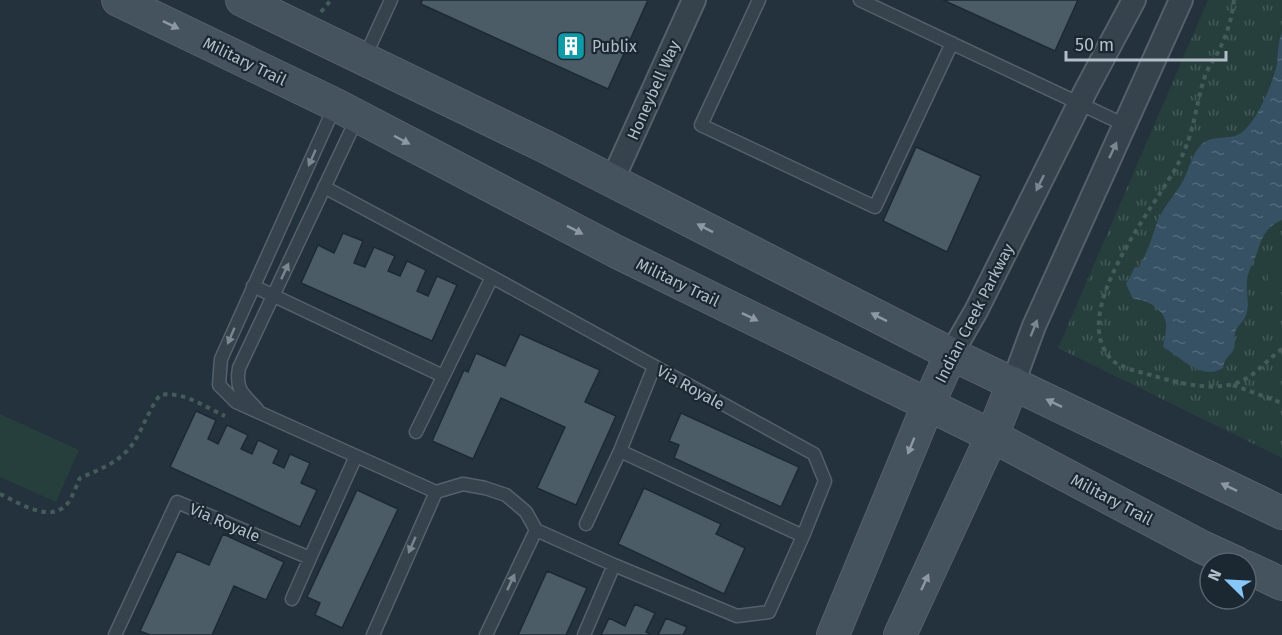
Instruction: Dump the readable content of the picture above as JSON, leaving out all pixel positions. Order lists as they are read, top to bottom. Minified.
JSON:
{"streets":{"main road":["Military Trail","Indian Creek Parkway"],"street":["Honeybell Way"],"lane":["Via Royale"]},"crossings":[["Military Trail","Indian Creek Parkway"]],"places":{"building":["Publix"]},"scale_bar":"50 m","north":"top left"}
